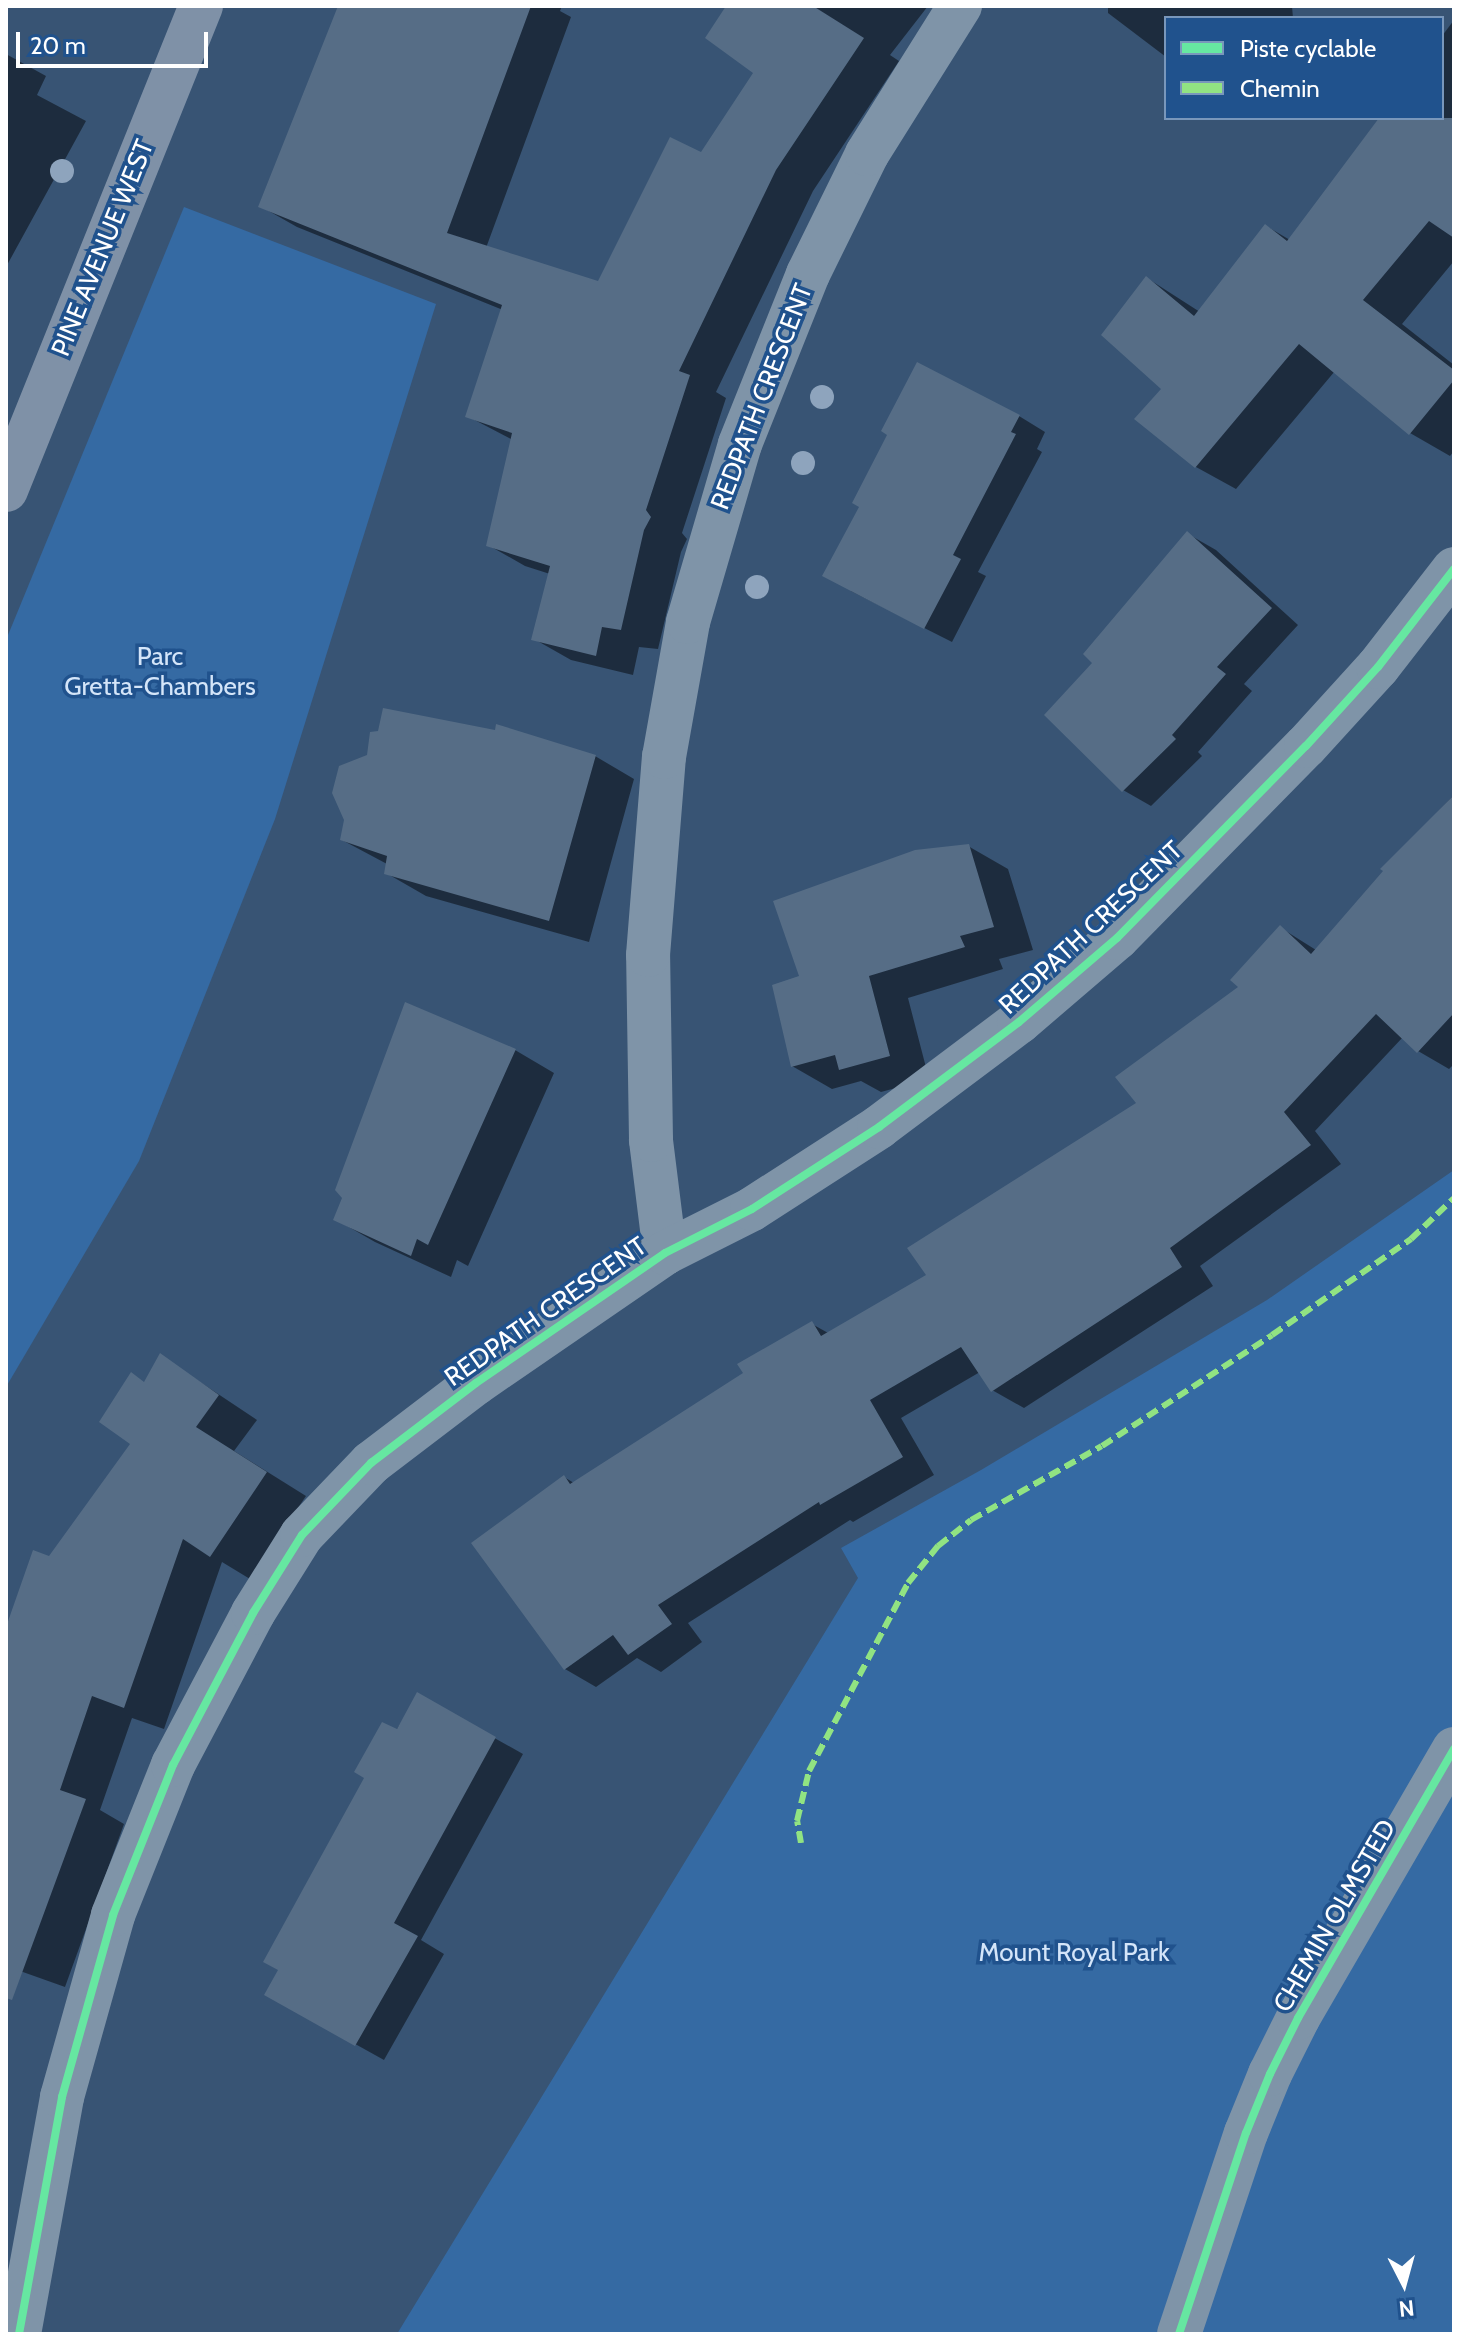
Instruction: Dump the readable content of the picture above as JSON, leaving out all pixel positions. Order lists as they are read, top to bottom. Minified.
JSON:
{"streets":{"main road":["PINE AVENUE WEST"],"street":["REDPATH CRESCENT","CHEMIN OLMSTED"]},"parks":["Parc Gretta-Chambers","Mount Royal Park"],"legend":["Piste cyclable","Chemin"],"scale_bar":"20 m","north":"bottom"}
